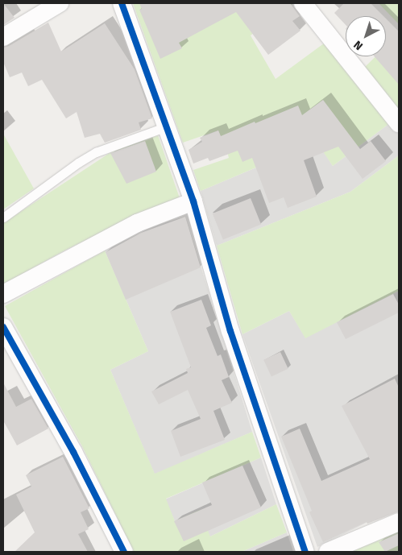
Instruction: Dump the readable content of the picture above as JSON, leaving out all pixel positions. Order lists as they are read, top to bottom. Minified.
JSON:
{"north":"bottom left"}
